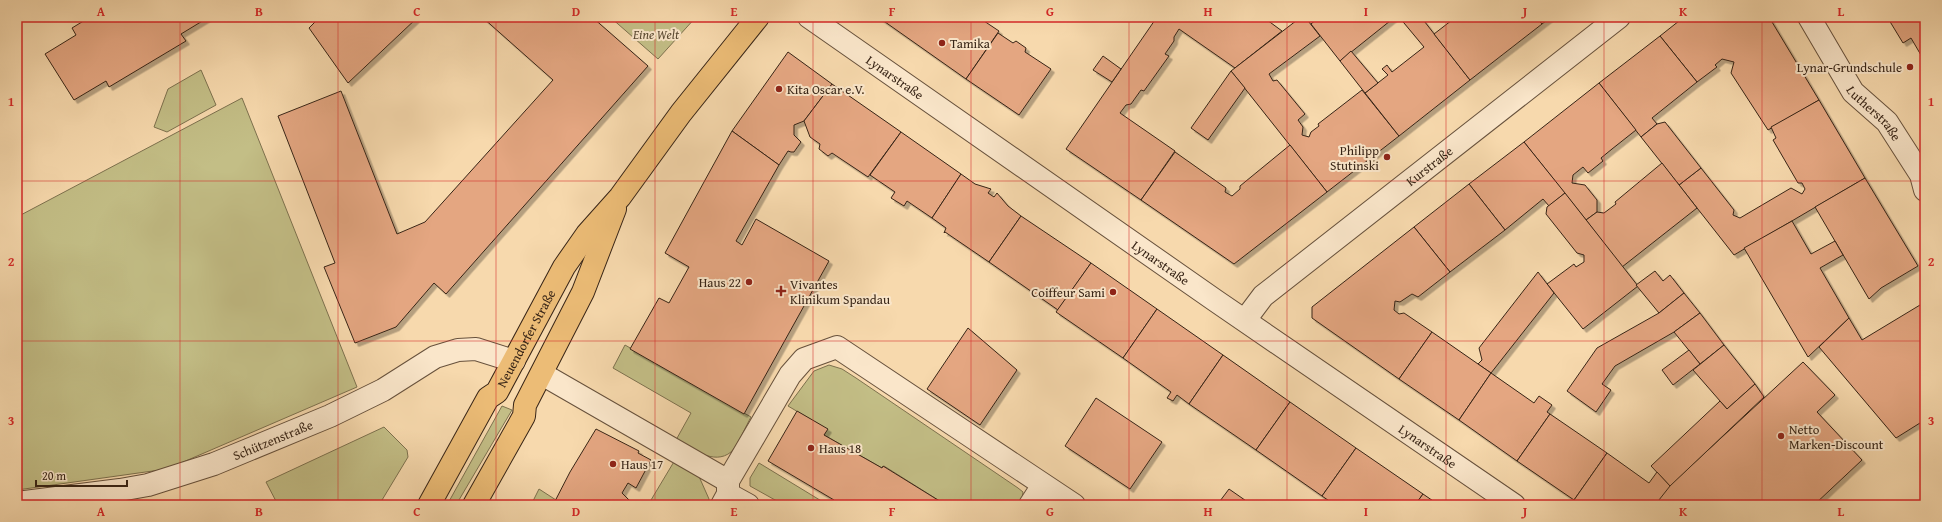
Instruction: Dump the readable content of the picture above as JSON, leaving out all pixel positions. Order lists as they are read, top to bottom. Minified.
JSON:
{"streets":{"main road":["Neuendorfer Straße"],"street":["Lynarstraße","Lutherstraße","Kurstraße","Schützenstraße"]},"crossings":[["Lynarstraße","Kurstraße"],["Neuendorfer Straße","Schützenstraße"]],"parks":["Eine Welt"],"places":{"other":["Tamika","Lynar-Grundschule","Kita Oscar e.V.","Philipp Stutinski","Haus 22","Coiffeur Sami","Netto Marken-Discount","Haus 18","Haus 17"],"health":["Vivantes Klinikum Spandau"]},"scale_bar":"20 m","grid":{"columns":["A","B","C","D","E","F","G","H","I","J","K","L"],"rows":["1","2","3"]}}
